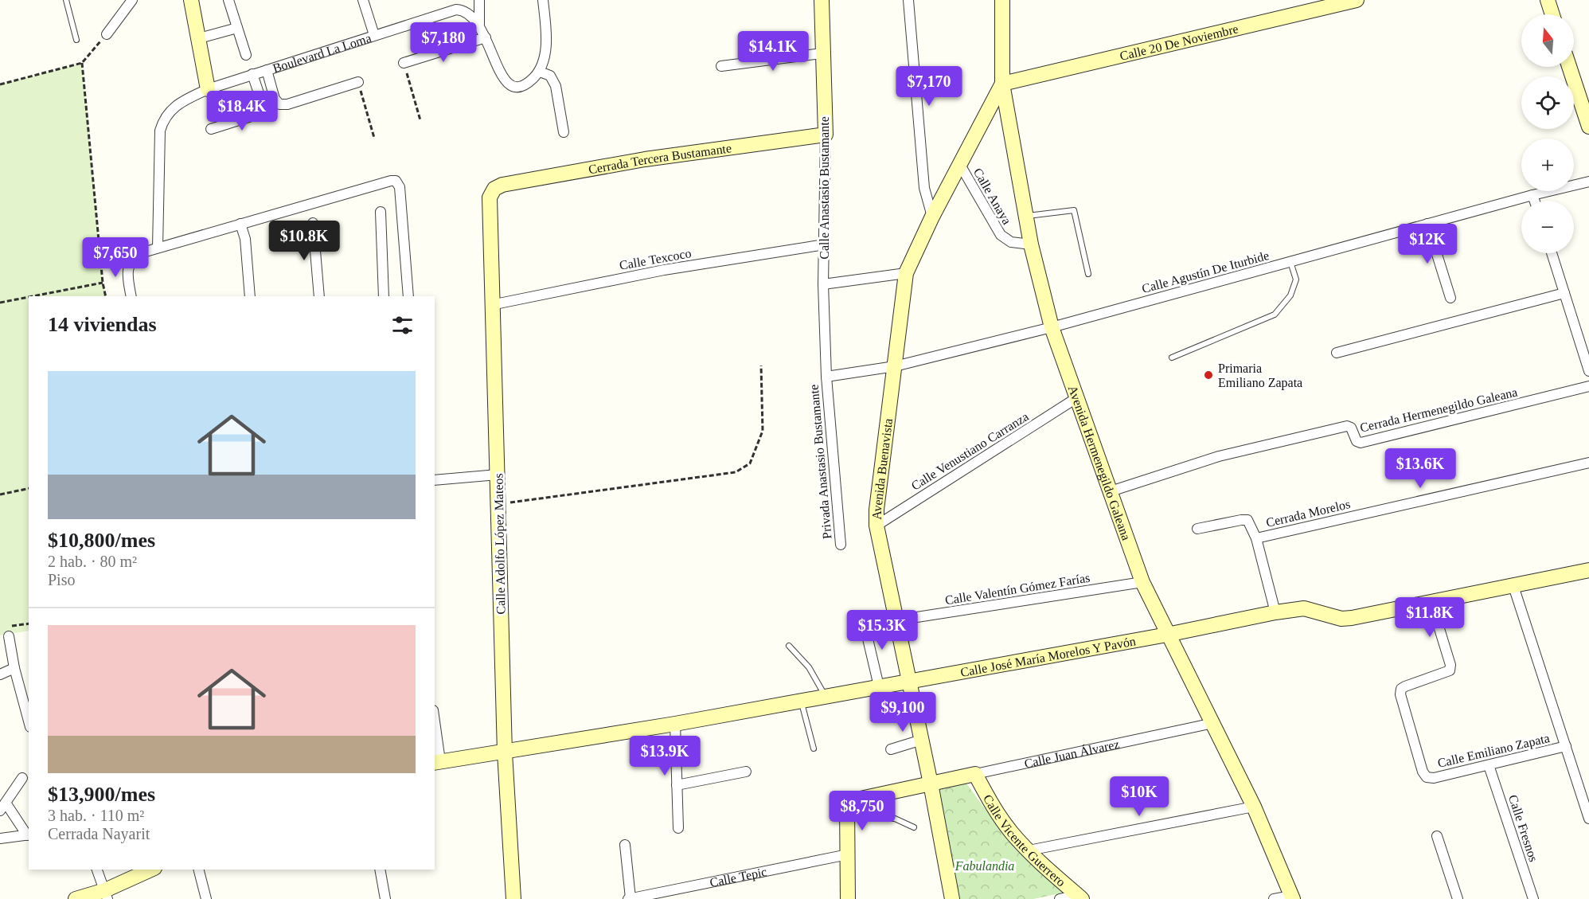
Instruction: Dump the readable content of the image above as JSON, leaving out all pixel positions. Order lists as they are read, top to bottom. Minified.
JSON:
{"streets":{"main road":["Calle 20 De Noviembre","Cerrada Tercera Bustamante","Calle Anastasio Bustamante","Avenida Hermenegildo Galeana","Avenida Buenavista","Calle Adolfo López Mateos","Calle José María Morelos Y Pavón","Calle Juan Álvarez","Calle Vicente Guerrero"],"street":["Boulevard La Loma","Calle Anaya","Calle Texcoco","Calle Agustín De Iturbide","Cerrada Hermenegildo Galeana","Calle Venustiano Carranza","Privada Anastasio Bustamante","Cerrada Morelos","Calle Valentín Gómez Farías","Calle Emiliano Zapata","Calle Fresnos","Calle Tepic"]},"crossings":[["Calle 20 De Noviembre","Avenida Hermenegildo Galeana"],["Calle 20 De Noviembre","Avenida Buenavista"],["Cerrada Tercera Bustamante","Calle Anastasio Bustamante"],["Cerrada Tercera Bustamante","Calle Adolfo López Mateos"],["Calle Anastasio Bustamante","Calle Texcoco"],["Calle Anastasio Bustamante","Calle Agustín De Iturbide"],["Calle Anastasio Bustamante","Privada Anastasio Bustamante"],["Calle Anaya","Avenida Hermenegildo Galeana"],["Calle Anaya","Avenida Buenavista"],["Calle Texcoco","Calle Adolfo López Mateos"],["Calle Agustín De Iturbide","Privada Anastasio Bustamante"],["Calle Agustín De Iturbide","Avenida Hermenegildo Galeana"],["Calle Agustín De Iturbide","Avenida Buenavista"],["Cerrada Hermenegildo Galeana","Avenida Hermenegildo Galeana"],["Calle Venustiano Carranza","Avenida Hermenegildo Galeana"],["Calle Venustiano Carranza","Avenida Buenavista"],["Avenida Hermenegildo Galeana","Avenida Buenavista"],["Avenida Hermenegildo Galeana","Calle Valentín Gómez Farías"],["Avenida Hermenegildo Galeana","Calle José María Morelos Y Pavón"],["Avenida Hermenegildo Galeana","Calle Juan Álvarez"],["Avenida Buenavista","Calle Valentín Gómez Farías"],["Avenida Buenavista","Calle José María Morelos Y Pavón"],["Avenida Buenavista","Calle Juan Álvarez"],["Calle Adolfo López Mateos","Calle José María Morelos Y Pavón"],["Calle José María Morelos Y Pavón","Calle Emiliano Zapata"],["Calle Emiliano Zapata","Calle Fresnos"],["Calle Juan Álvarez","Calle Vicente Guerrero"]],"parks":["Fabulandia"],"places":["Primaria Emiliano Zapata"],"north":"top","page":{"map_buttons":["+","−"],"price":["$7,180","$14.1K","$7,170","$18.4K","$10.8K","$12K","$7,650","$13.6K","$11.8K","$15.3K","$9,100","$13.9K","$10K","$8,750"],"heading":"14 viviendas","list":[{"name":"$10,800/mes","note":"2 hab. · 80 m² · Piso"},{"name":"$13,900/mes","note":"3 hab. · 110 m² · Cerrada Nayarit"}]}}
